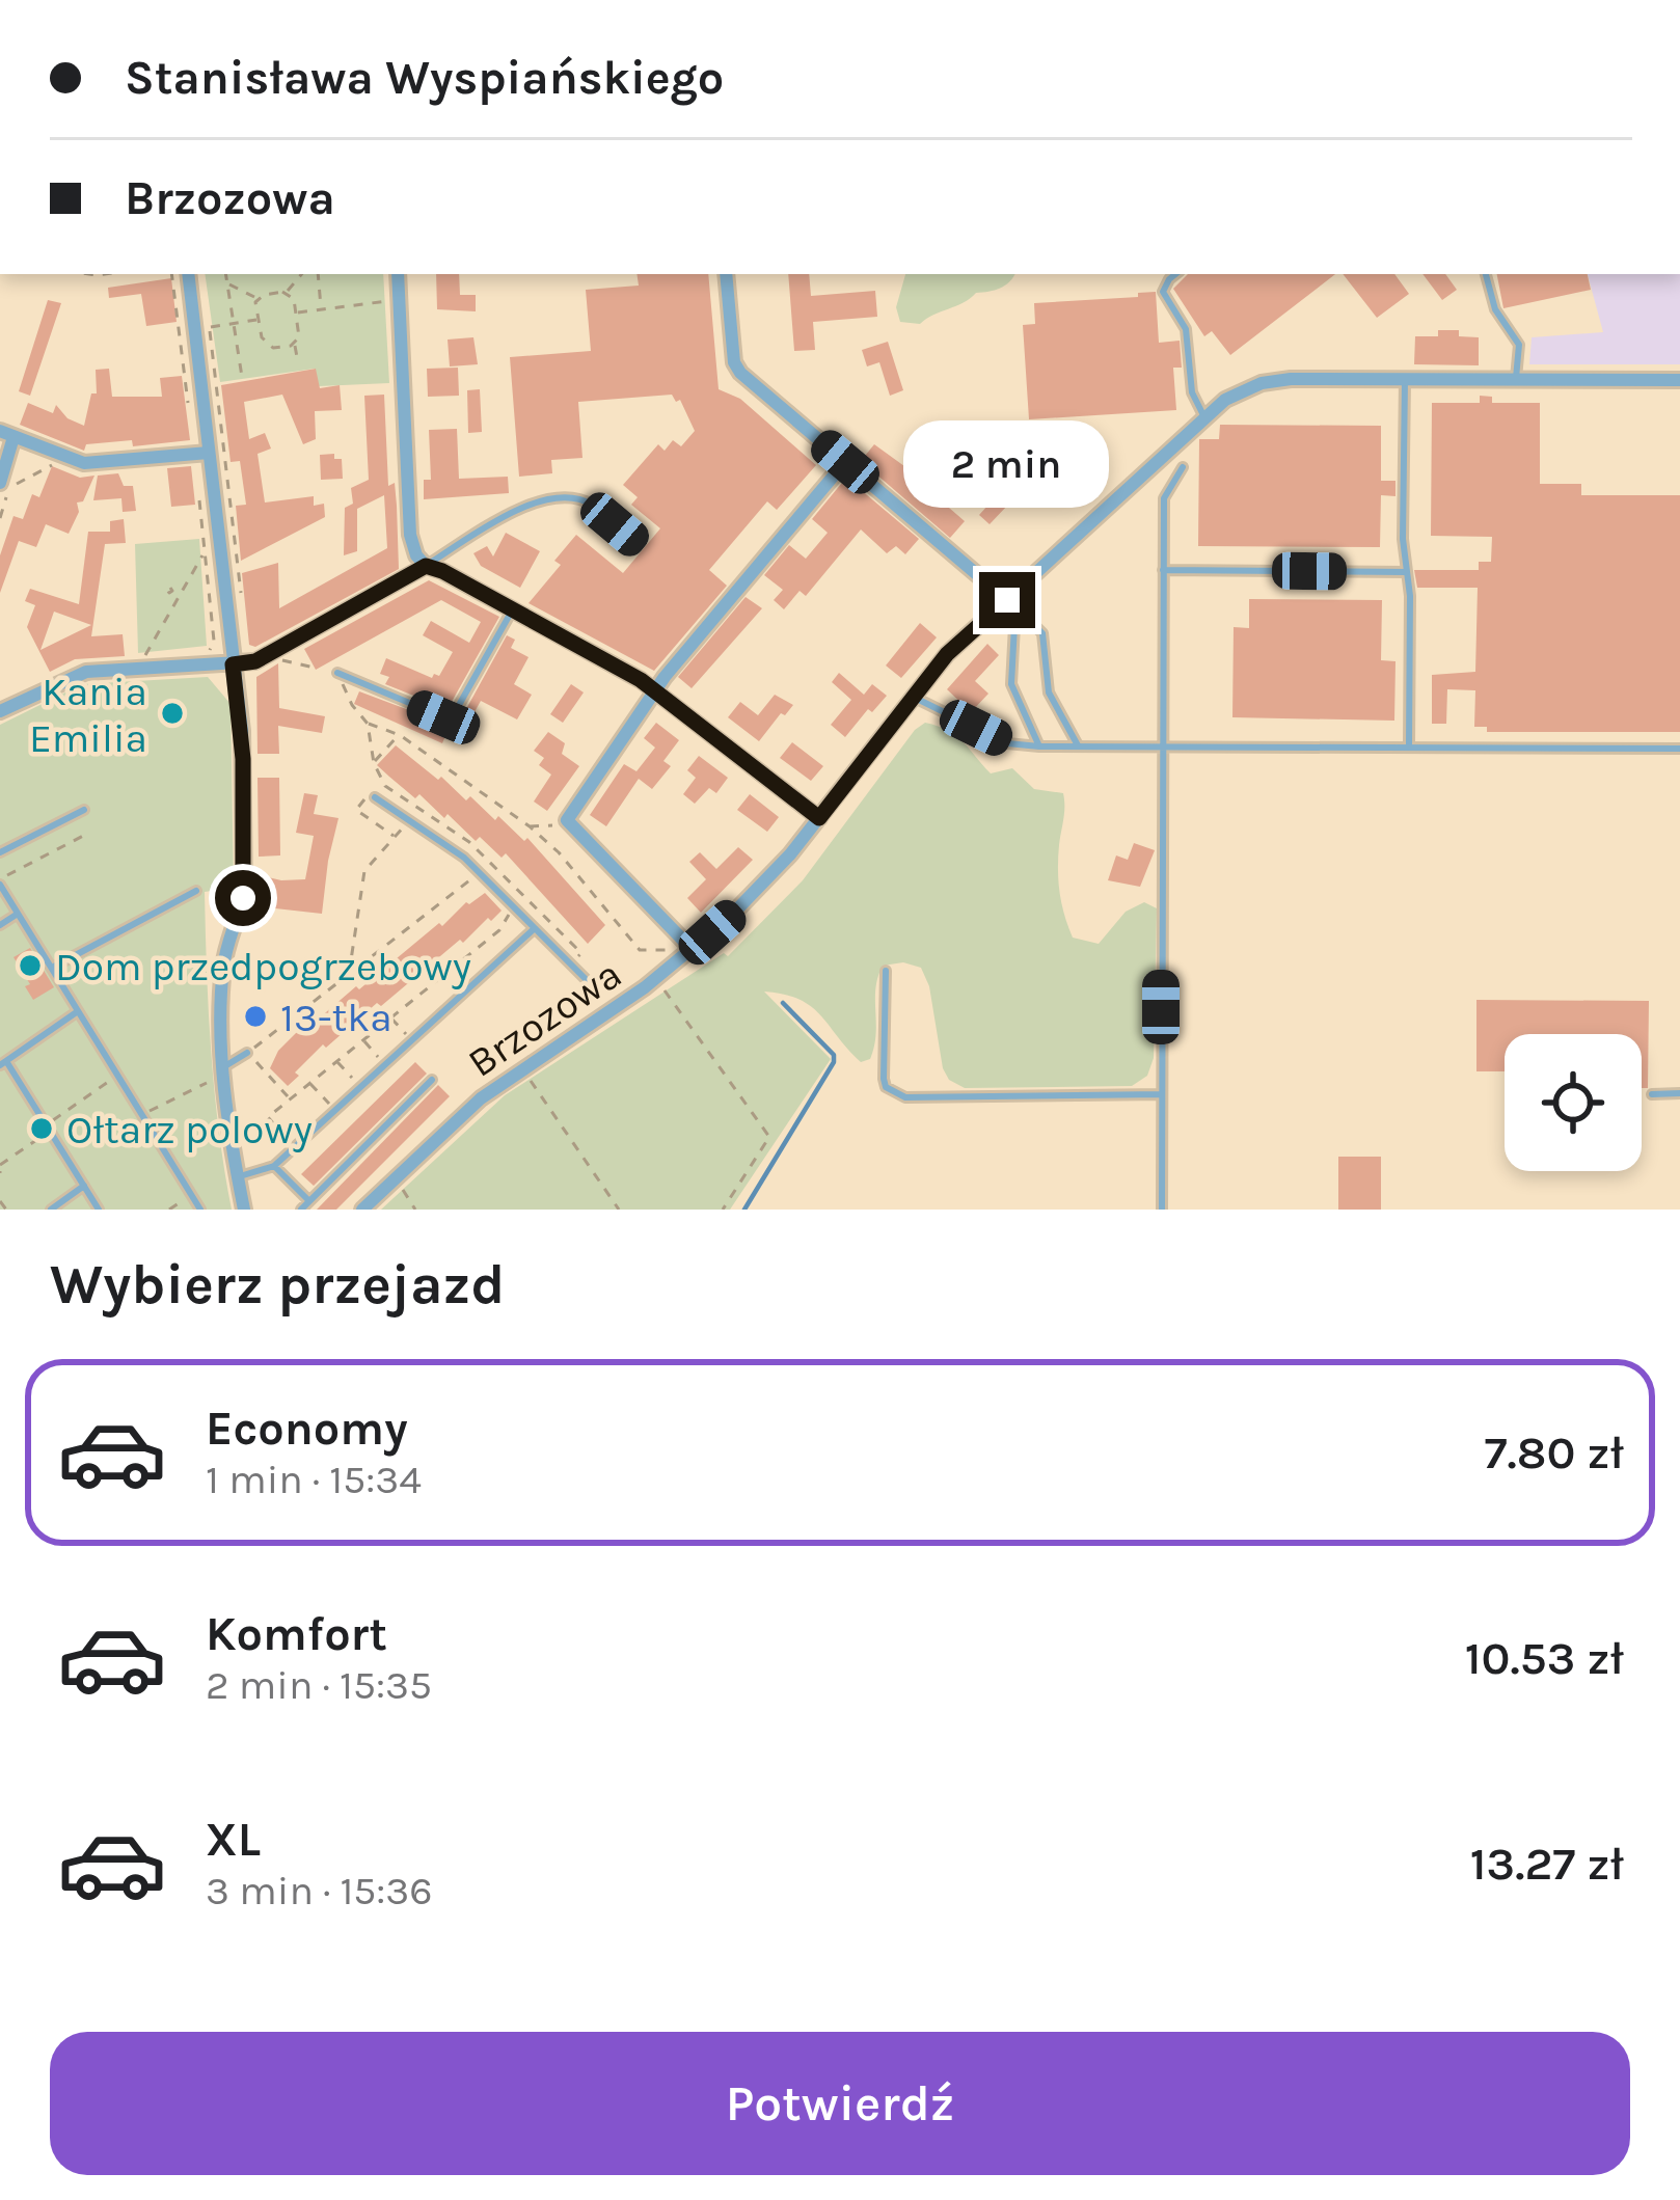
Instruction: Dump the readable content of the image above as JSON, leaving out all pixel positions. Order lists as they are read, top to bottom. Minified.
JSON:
{"streets":{"street":["Brzozowa"]},"places":["Kania Emilia","Dom przedpogrzebowy","13-tka","Ołtarz polowy"],"page":{"banner":["Stanisława Wyspiańskiego","Brzozowa"],"bubble":"2 min","heading":"Wybierz przejazd","list":[{"name":"Economy","note":"1 min · 15:34","value":"7.80 zł"},{"name":"Komfort","note":"2 min · 15:35","value":"10.53 zł"},{"name":"XL","note":"3 min · 15:36","value":"13.27 zł"}],"buttons":"Potwierdź"}}
